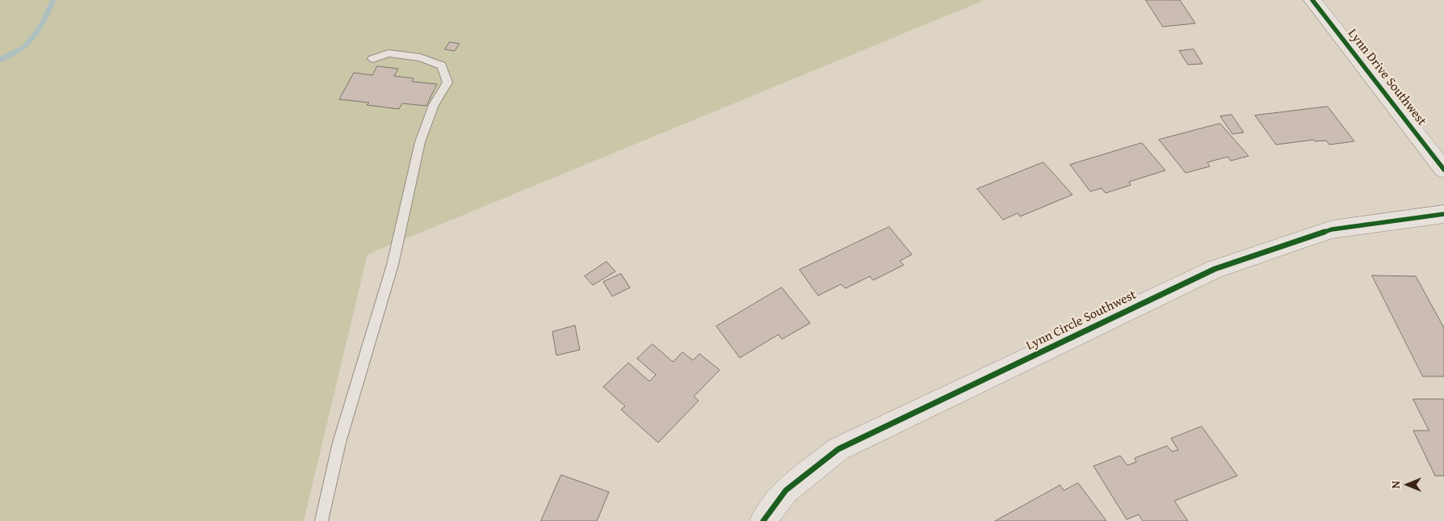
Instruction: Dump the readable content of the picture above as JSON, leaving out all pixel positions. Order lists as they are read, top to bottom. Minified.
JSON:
{"streets":{"street":["Lynn Drive Southwest","Lynn Circle Southwest"]},"north":"left"}
